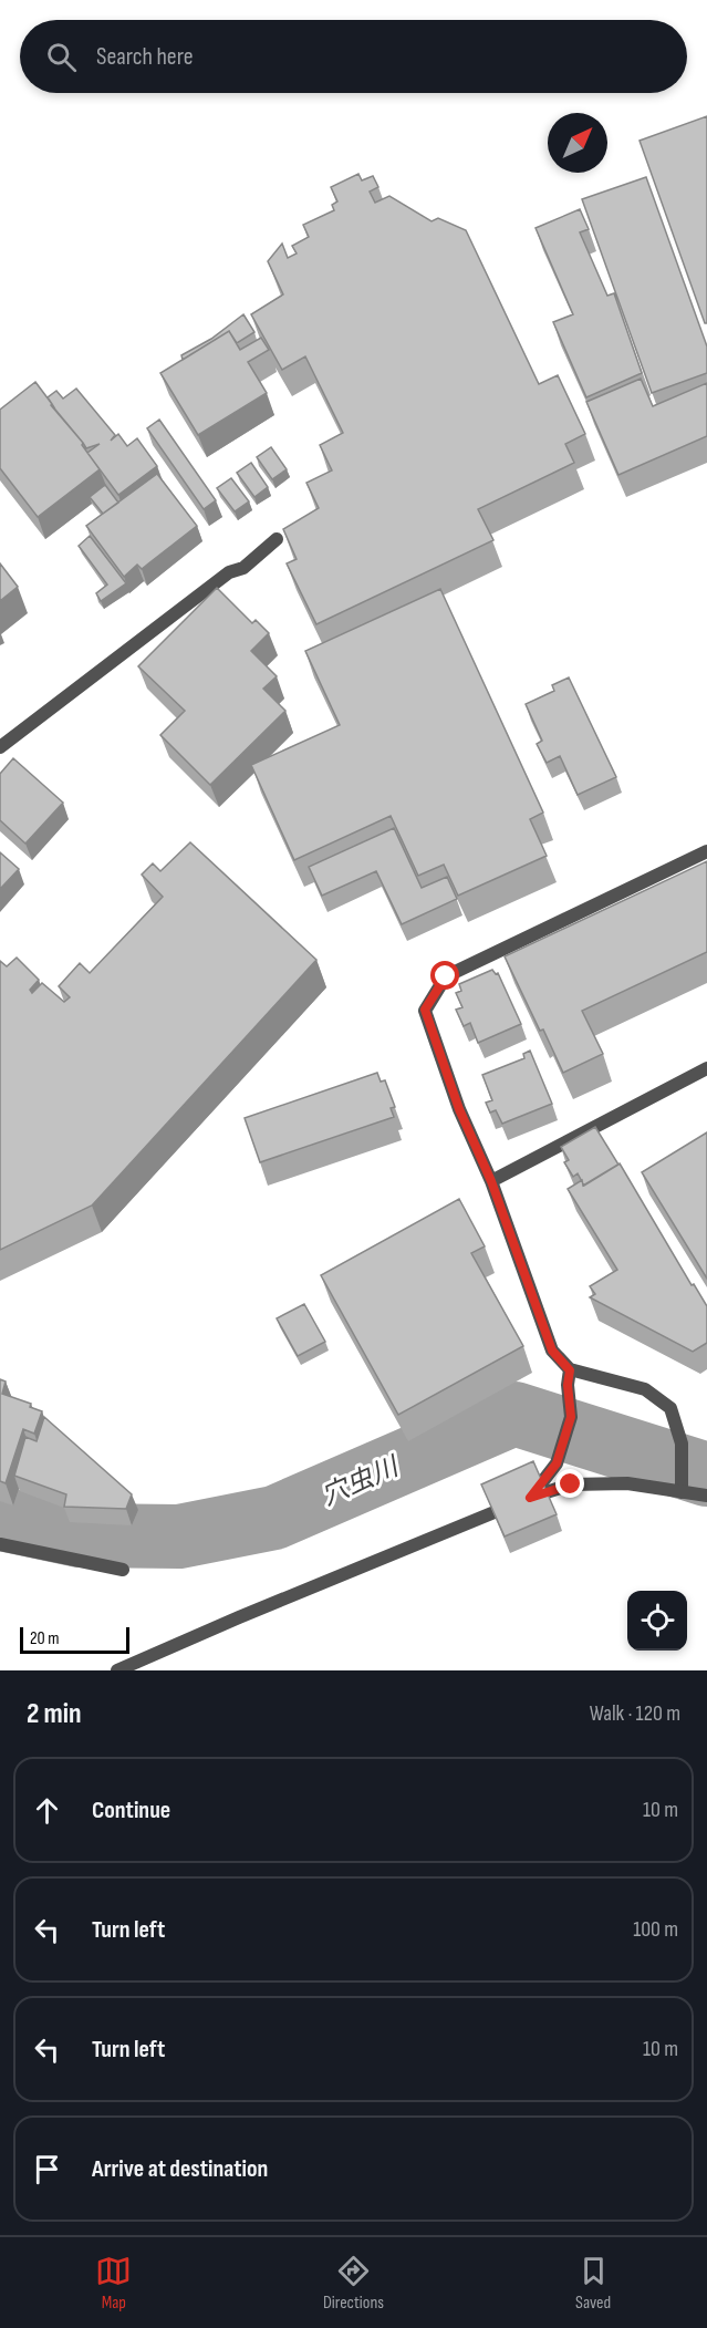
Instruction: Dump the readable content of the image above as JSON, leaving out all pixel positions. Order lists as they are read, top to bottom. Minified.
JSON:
{"water":["穴虫川"],"scale_bar":"20 m","north":"top right","page":{"search":"Search here","scale":"20 m","heading":["2 min","Walk · 120 m"],"list":[["Continue","10 m"],["Turn left","100 m"],["Turn left","10 m"],"Arrive at destination"],"nav":["Map","Directions","Saved"]}}
